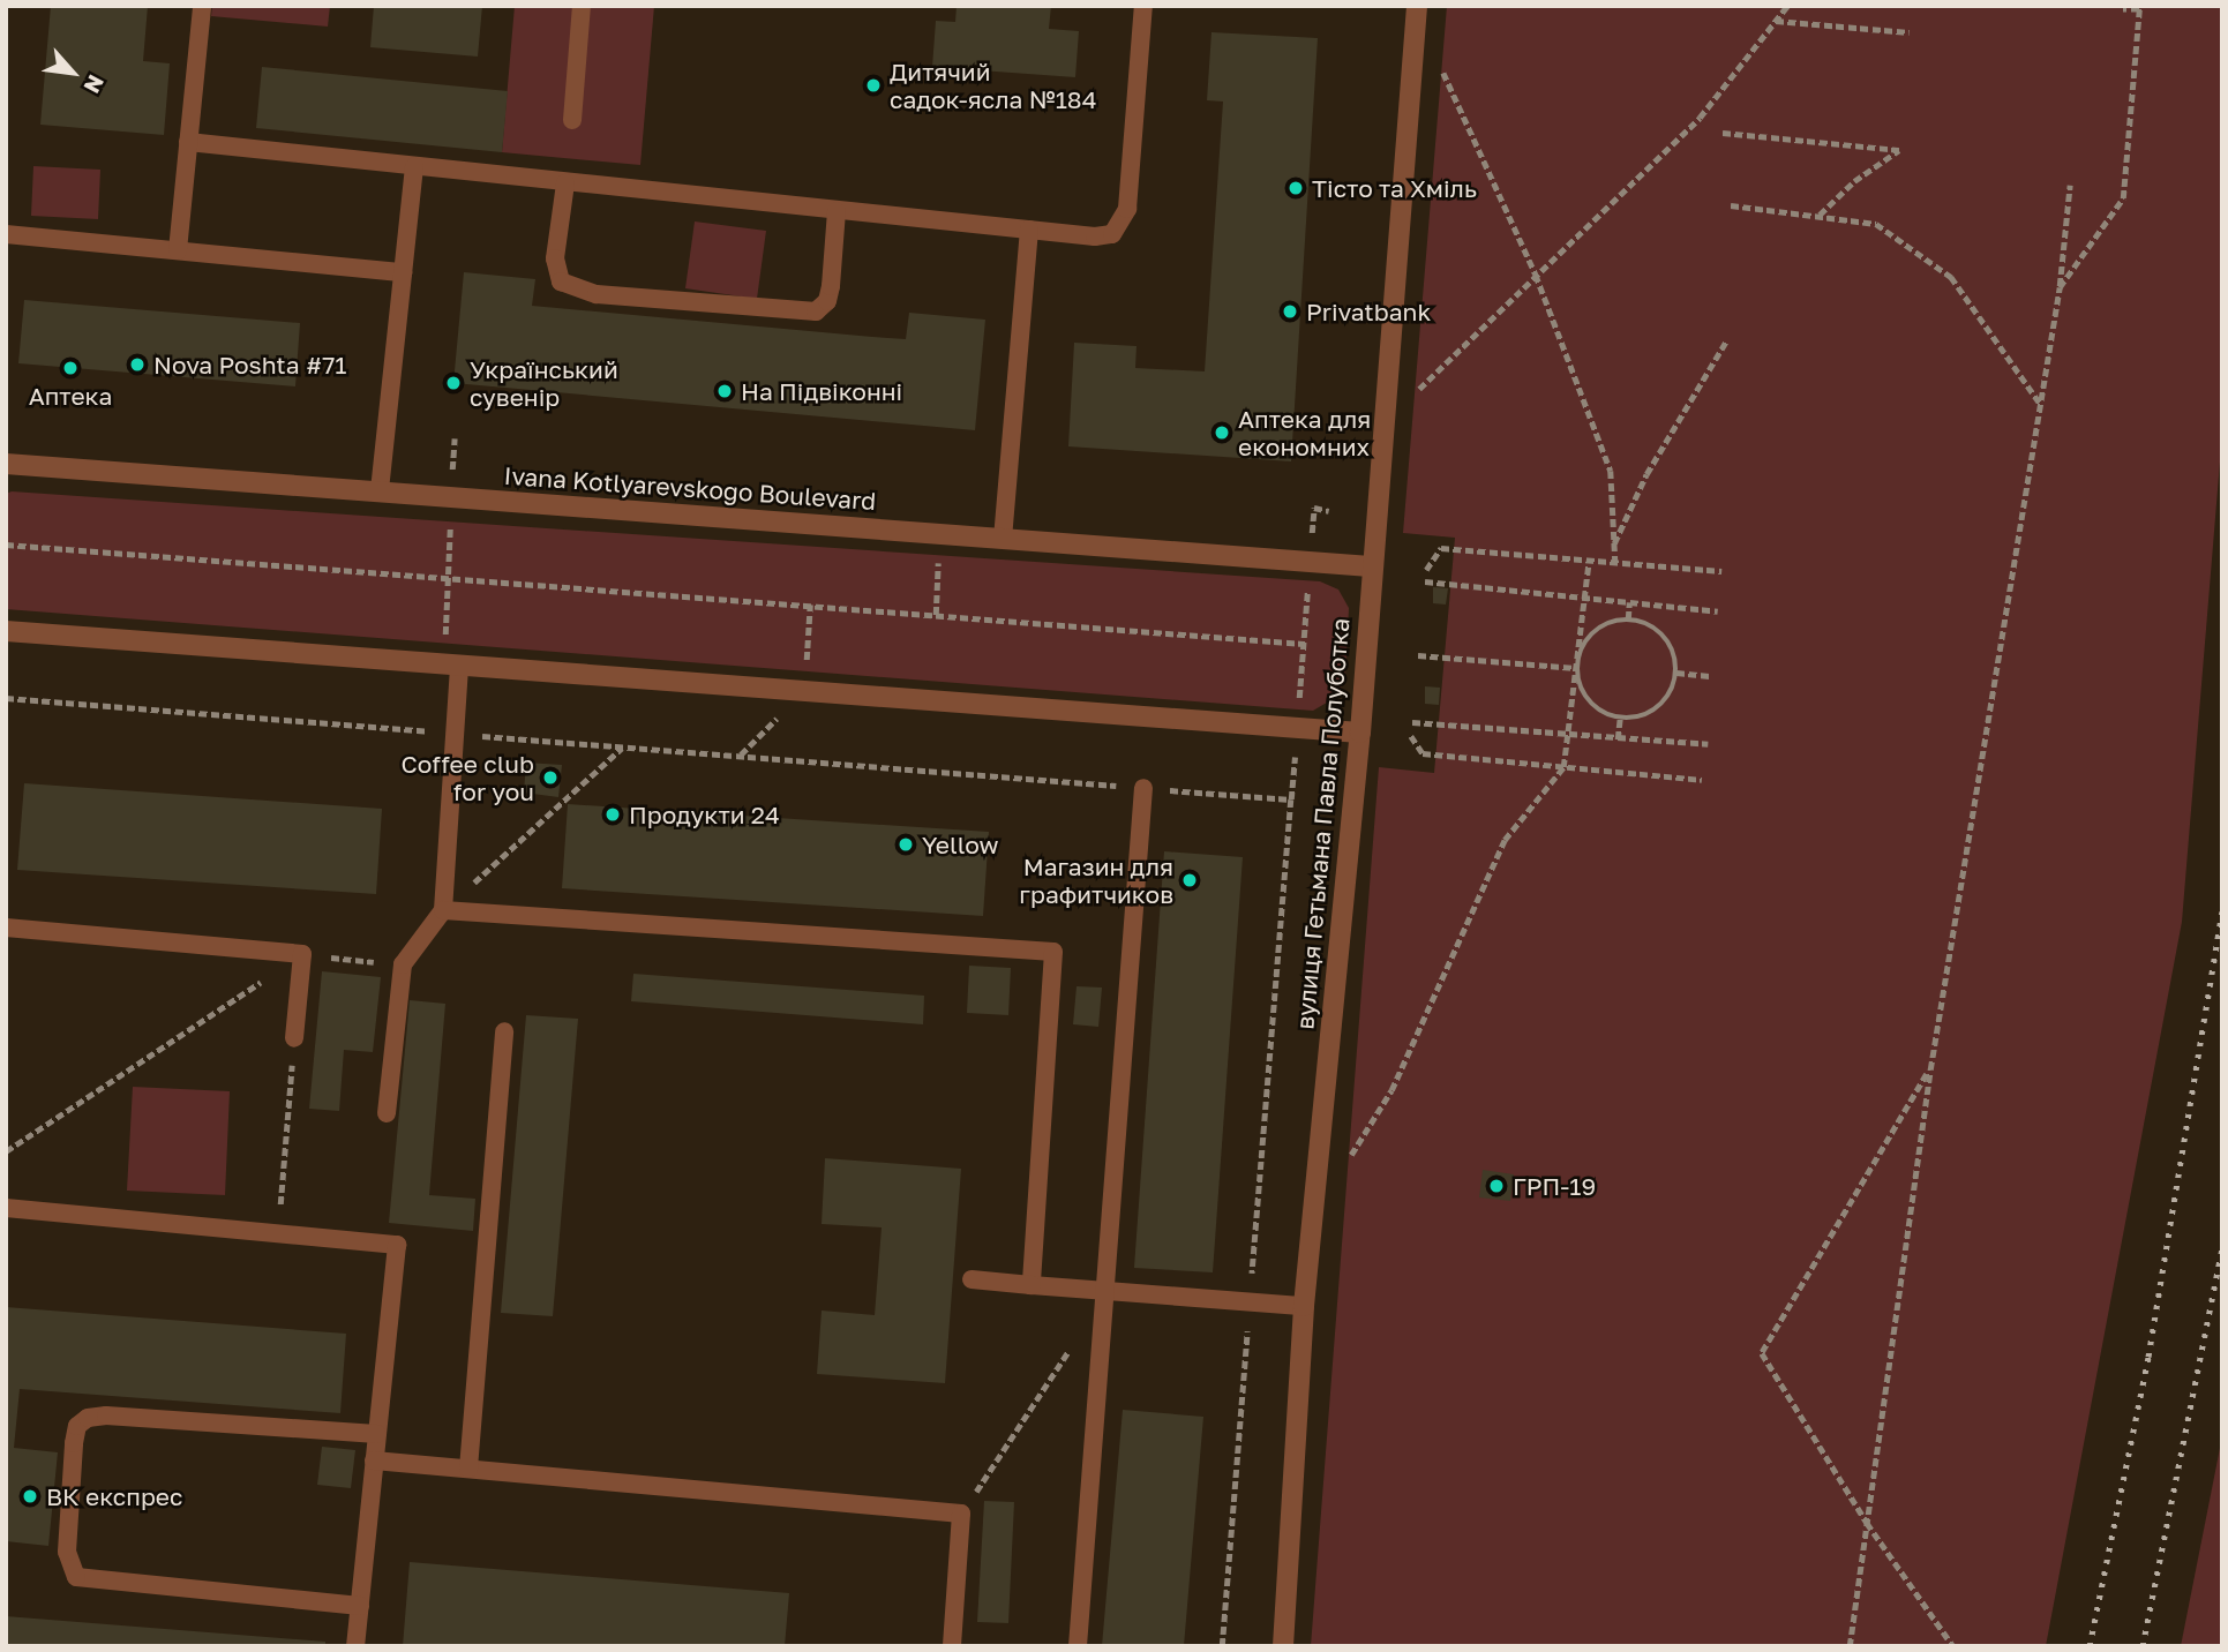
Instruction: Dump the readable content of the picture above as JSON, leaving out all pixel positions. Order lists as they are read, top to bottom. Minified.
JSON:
{"streets":{"street":["Ivana Kotlyarevskogo Boulevard","вулиця Гетьмана Павла Полуботка"]},"crossings":[["Ivana Kotlyarevskogo Boulevard","вулиця Гетьмана Павла Полуботка"]],"places":["Дитячий садок-ясла №184","Тісто та Хміль","Privatbank","Nova Poshta #71","Аптека","Український сувенір","На Підвіконні","Аптека для економних","Coffee club for you","Продукти 24","Yellow","Магазин для графитчиков","ГРП-19","ВК експрес"],"north":"bottom right"}
